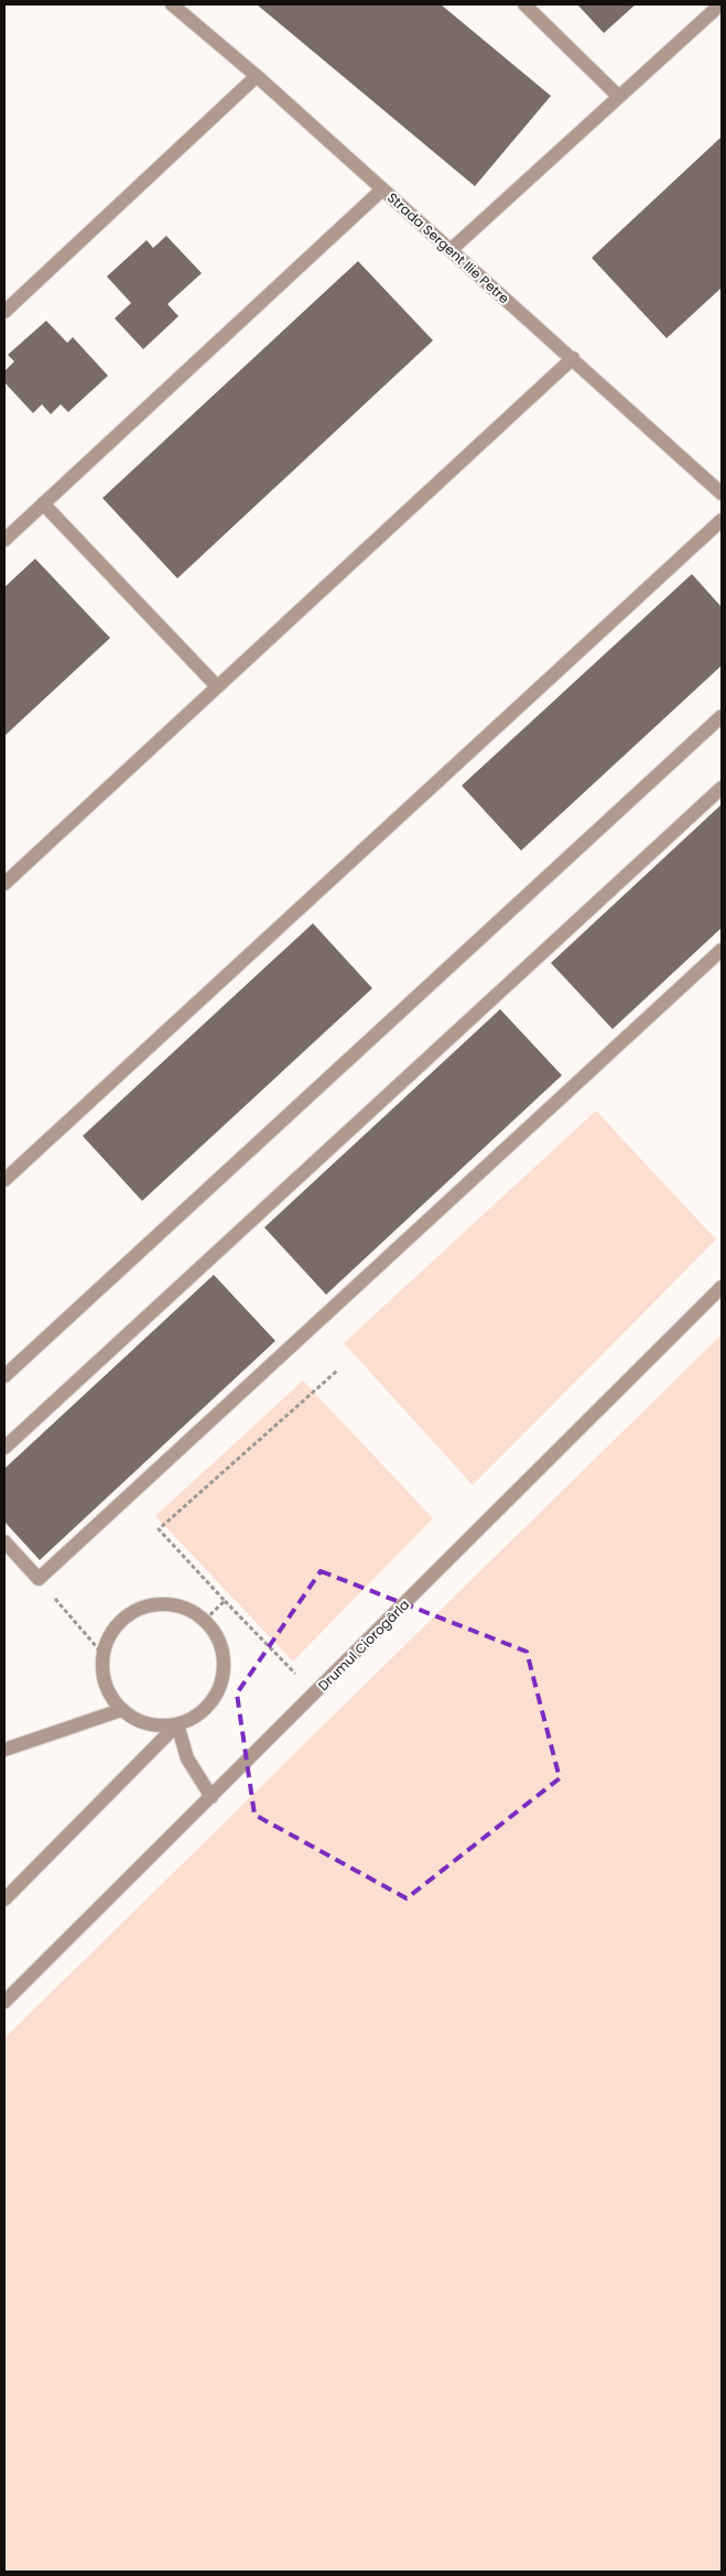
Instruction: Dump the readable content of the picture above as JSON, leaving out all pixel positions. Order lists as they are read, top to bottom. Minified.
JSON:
{"streets":{"street":["Strada Sergent Ilie Petre","Drumul Ciorogârla"]}}
